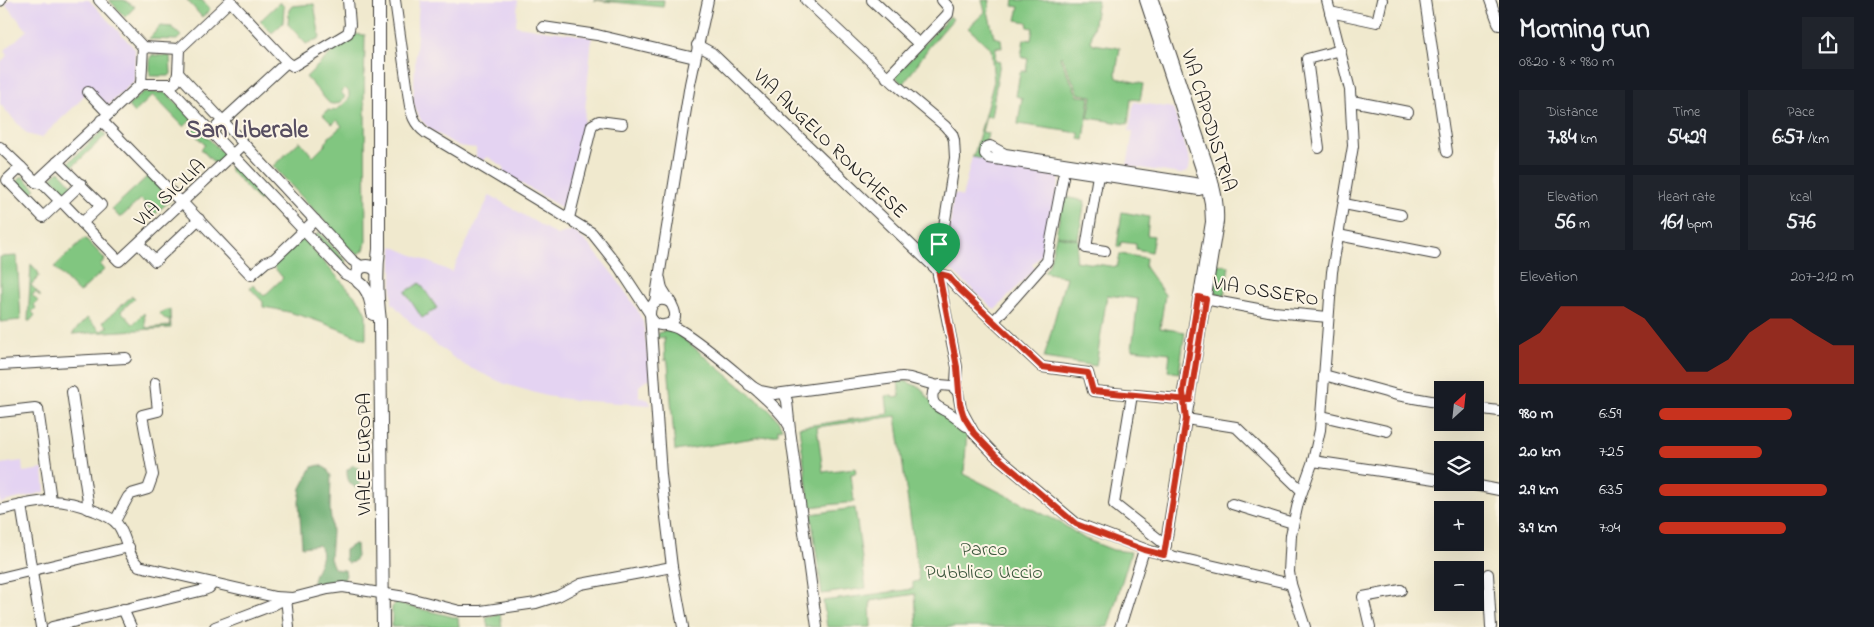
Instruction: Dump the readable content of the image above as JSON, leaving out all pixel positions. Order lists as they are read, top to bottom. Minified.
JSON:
{"streets":{"main road":["VIALE EUROPA"],"street":["VIA CAPODISTRIA","VIA ANGELO RONCHESE","VIA SICILIA","VIA OSSERO"]},"crossings":[["VIA CAPODISTRIA","VIA OSSERO"]],"districts":["San Liberale"],"parks":["Parco Pubblico Uccio"],"north":"top right","page":{"heading":["Morning run","08:20 · 8 × 980 m"],"stats":[["Distance","7.84 km"],["Time","54:29"],["Pace","6:57 /km"],["Elevation","56 m"],["Heart rate","161 bpm"],["kcal","576"]],"chart":["Elevation","207–212 m"],"map_buttons":["+","−"],"list":[{"name":"980 m","note":"6:59"},{"name":"2.0 km","note":"7:25"},{"name":"2.9 km","note":"6:35"},{"name":"3.9 km","note":"7:04"}]}}
